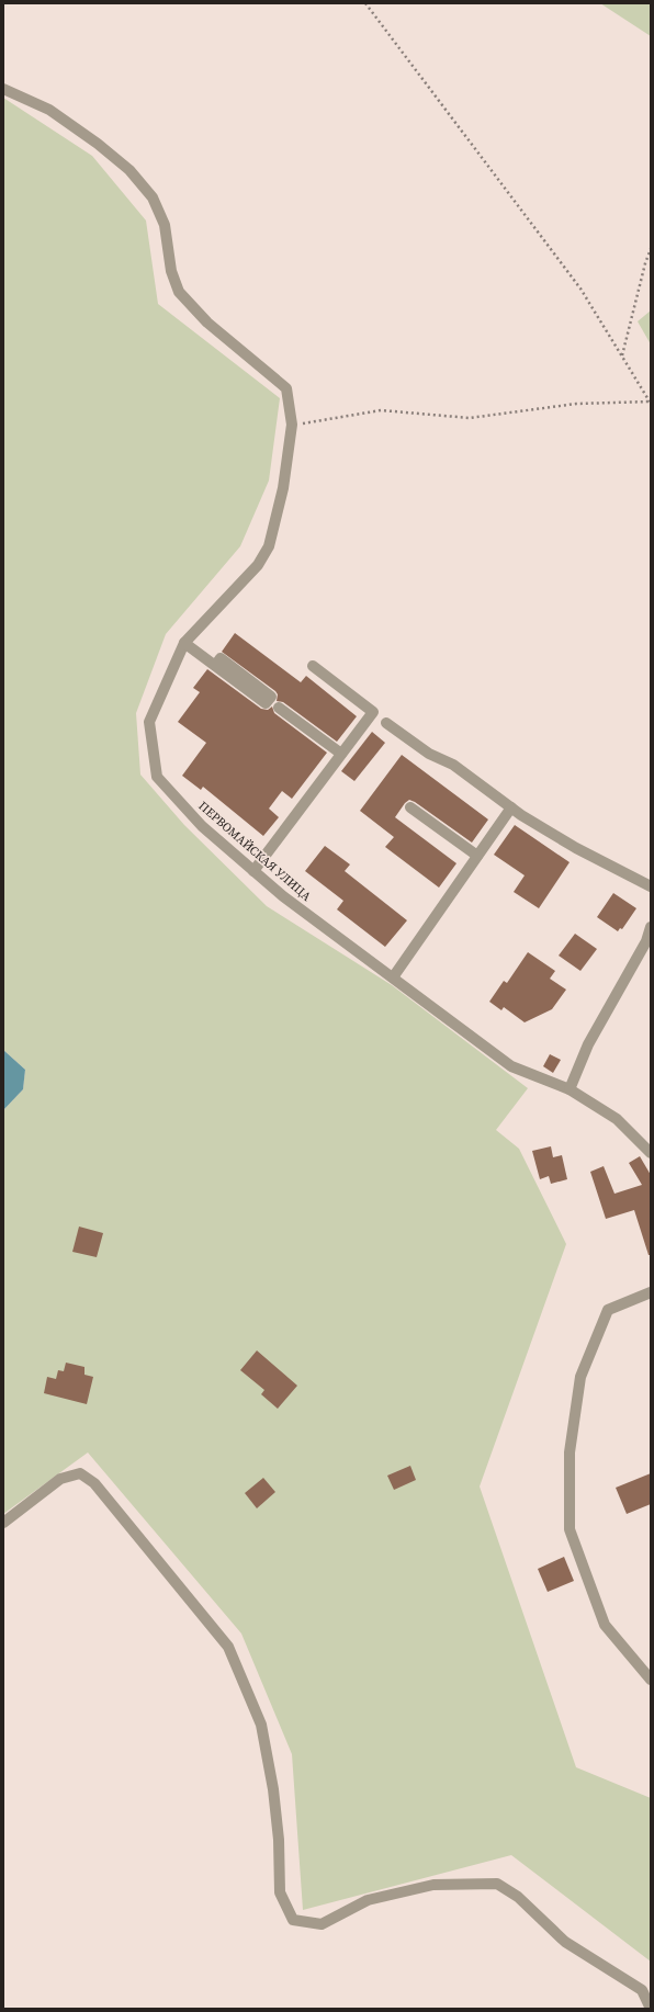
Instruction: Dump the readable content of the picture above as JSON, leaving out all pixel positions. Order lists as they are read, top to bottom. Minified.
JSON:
{"streets":{"street":["ПЕРВОМАЙСКАЯ УЛИЦА"]}}
